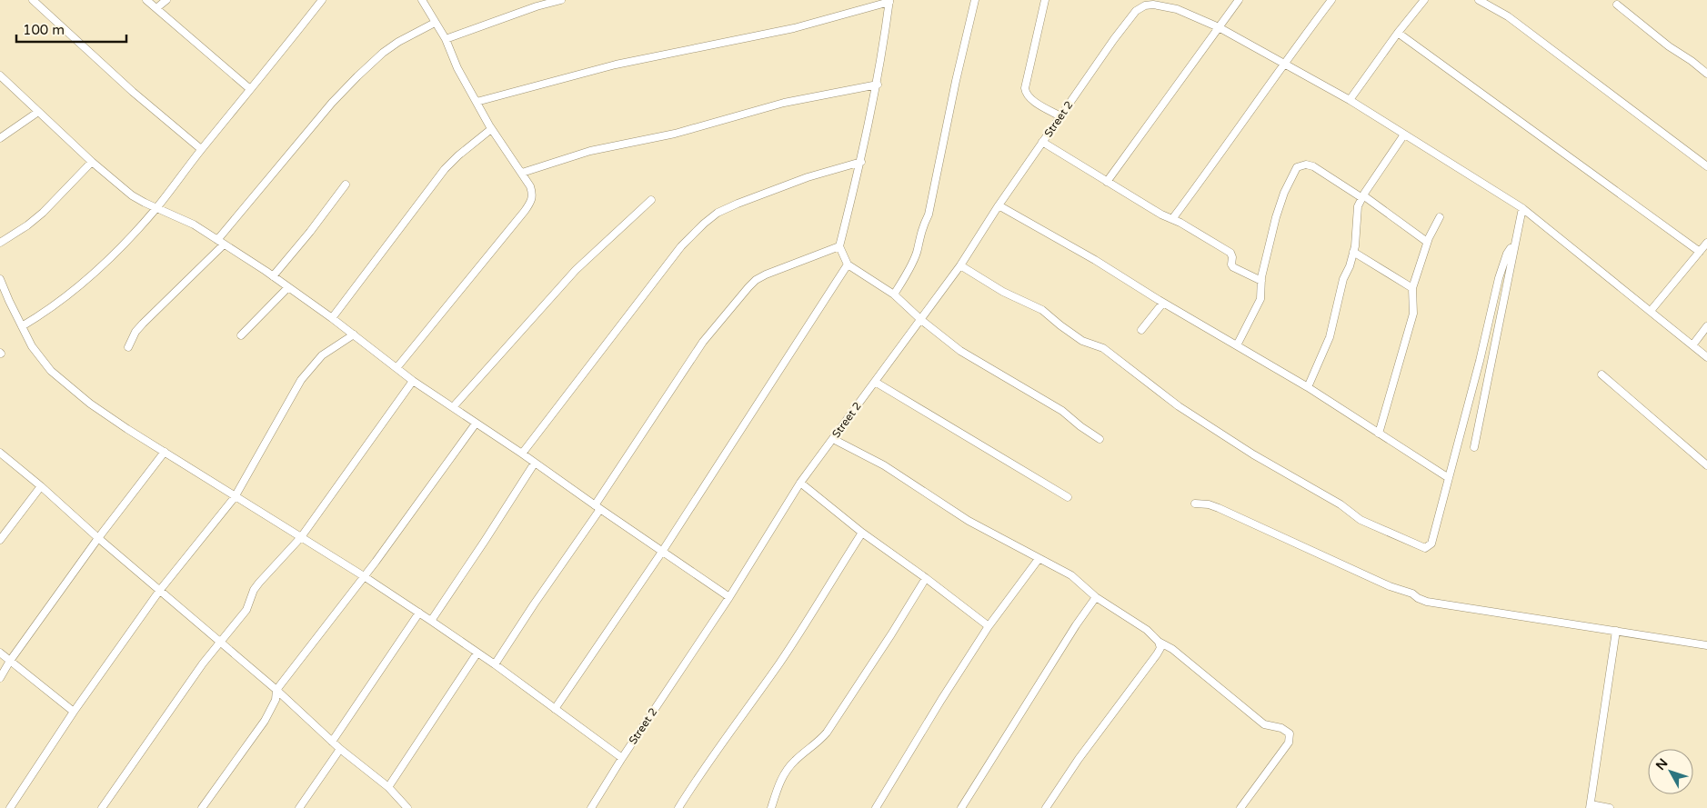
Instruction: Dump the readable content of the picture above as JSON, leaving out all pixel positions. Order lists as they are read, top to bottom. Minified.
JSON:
{"streets":{"street":["Street 2"]},"scale_bar":"100 m","north":"top left"}
